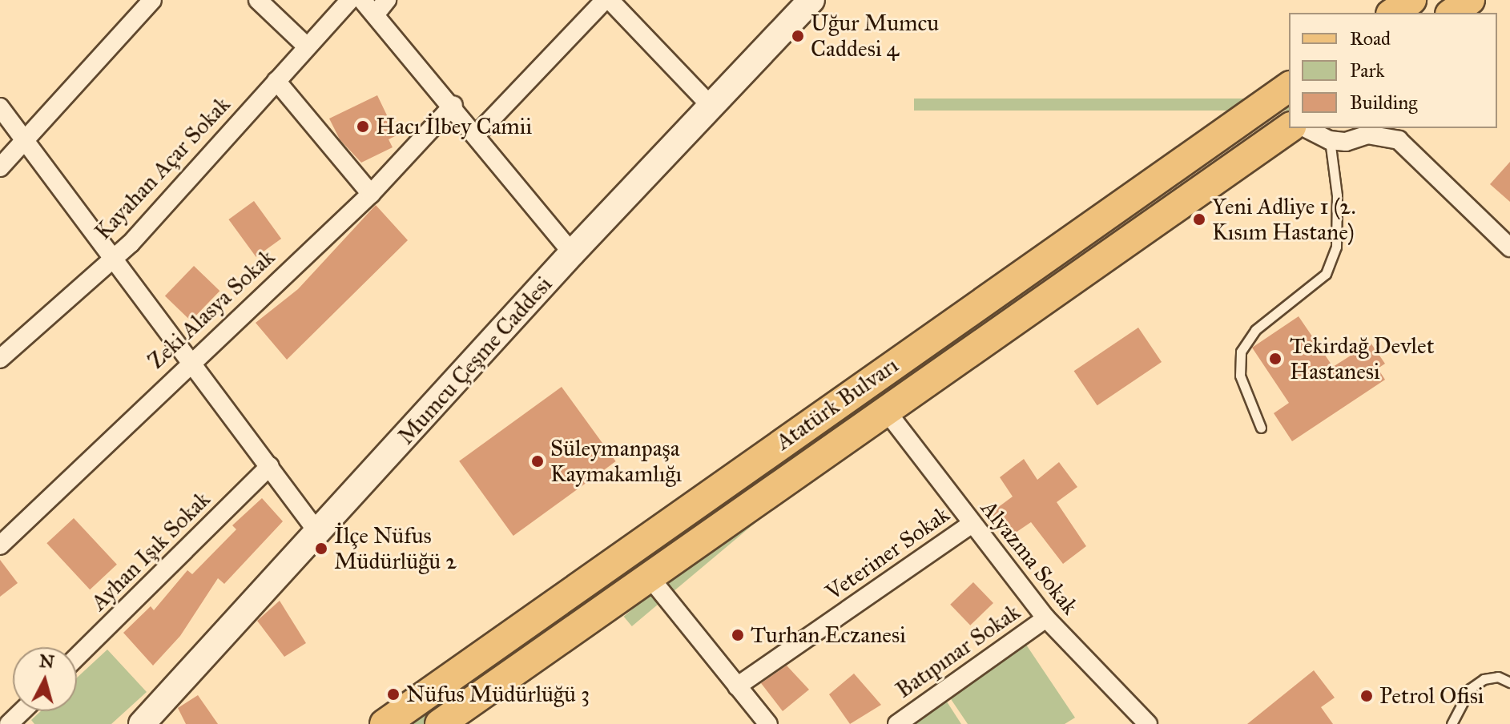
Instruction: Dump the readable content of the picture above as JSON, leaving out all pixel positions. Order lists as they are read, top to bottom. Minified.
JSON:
{"streets":{"main road":["Atatürk Bulvarı"],"street":["Kayahan Açar Sokak","Zeki Alasya Sokak","Mumcu Çeşme Caddesi","Ayhan Işık Sokak","Veteriner Sokak","Alyazma Sokak","Batıpınar Sokak"]},"crossings":[["Atatürk Bulvarı","Alyazma Sokak"],["Veteriner Sokak","Alyazma Sokak"],["Alyazma Sokak","Batıpınar Sokak"]],"places":["Uğur Mumcu Caddesi 4","Hacı İlbey Camii","Yeni Adliye 1 (2. Kısım Hastane)","Tekirdağ Devlet Hastanesi","Süleymanpaşa Kaymakamlığı","İlçe Nüfus Müdürlüğü 2","Turhan Eczanesi","Nüfus Müdürlüğü 3","Petrol Ofisi"],"legend":["Road","Park","Building"],"north":"top"}
